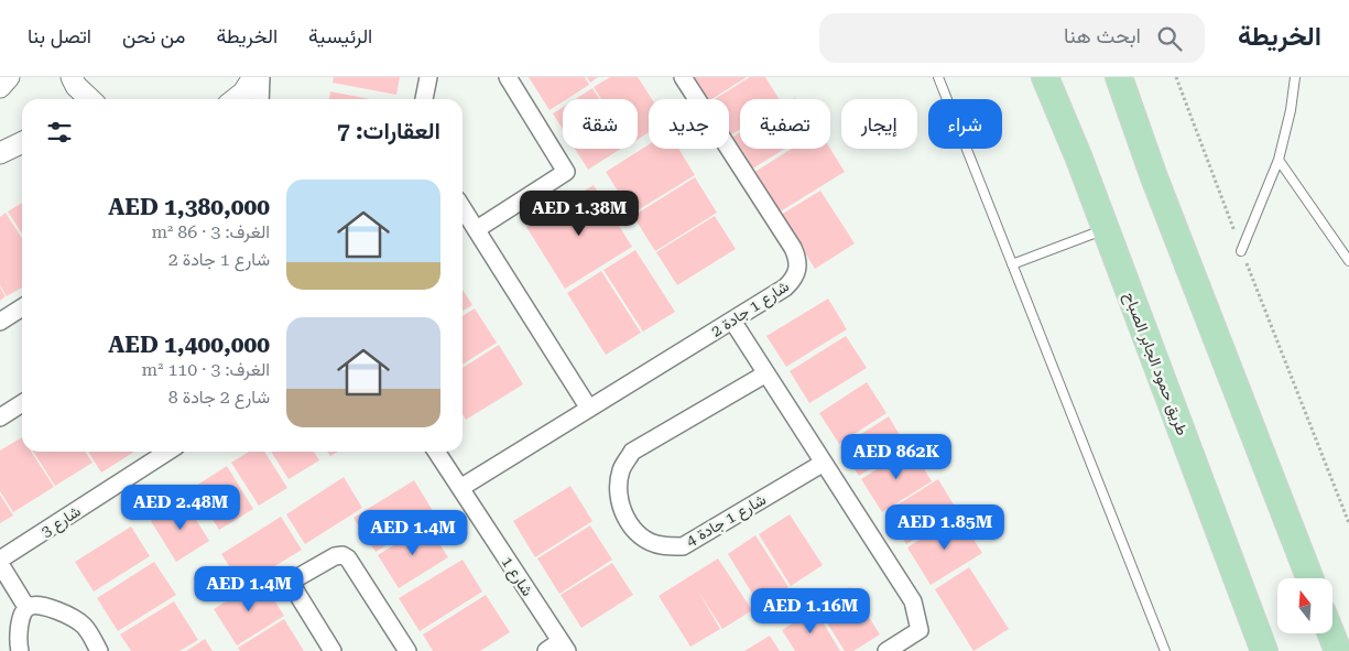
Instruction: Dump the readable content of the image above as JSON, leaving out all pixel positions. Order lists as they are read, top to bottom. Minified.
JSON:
{"streets":{"main road":["طريق حمود الجابر الصباح"],"street":["شارع 1 جادة 2","شارع 1 جادة 4","شارع 3","شارع 1"]},"crossings":[["شارع 1 جادة 2","شارع 1"]],"north":"top","page":{"header":"الخريطة","search":"ابحث هنا","nav":["الرئيسية","الخريطة","من نحن","اتصل بنا"],"chip":["شراء","إيجار","تصفية","جديد","شقة"],"heading":"العقارات: 7","list":[{"name":"AED 1,380,000","note":"الغرف: 3 · 86 m² · شارع 1 جادة 2"},{"name":"AED 1,400,000","note":"الغرف: 3 · 110 m² · شارع 2 جادة 8"}],"price":["AED 1.38M","AED 862K","AED 2.48M","AED 1.85M","AED 1.4M","AED 1.4M","AED 1.16M"]}}
